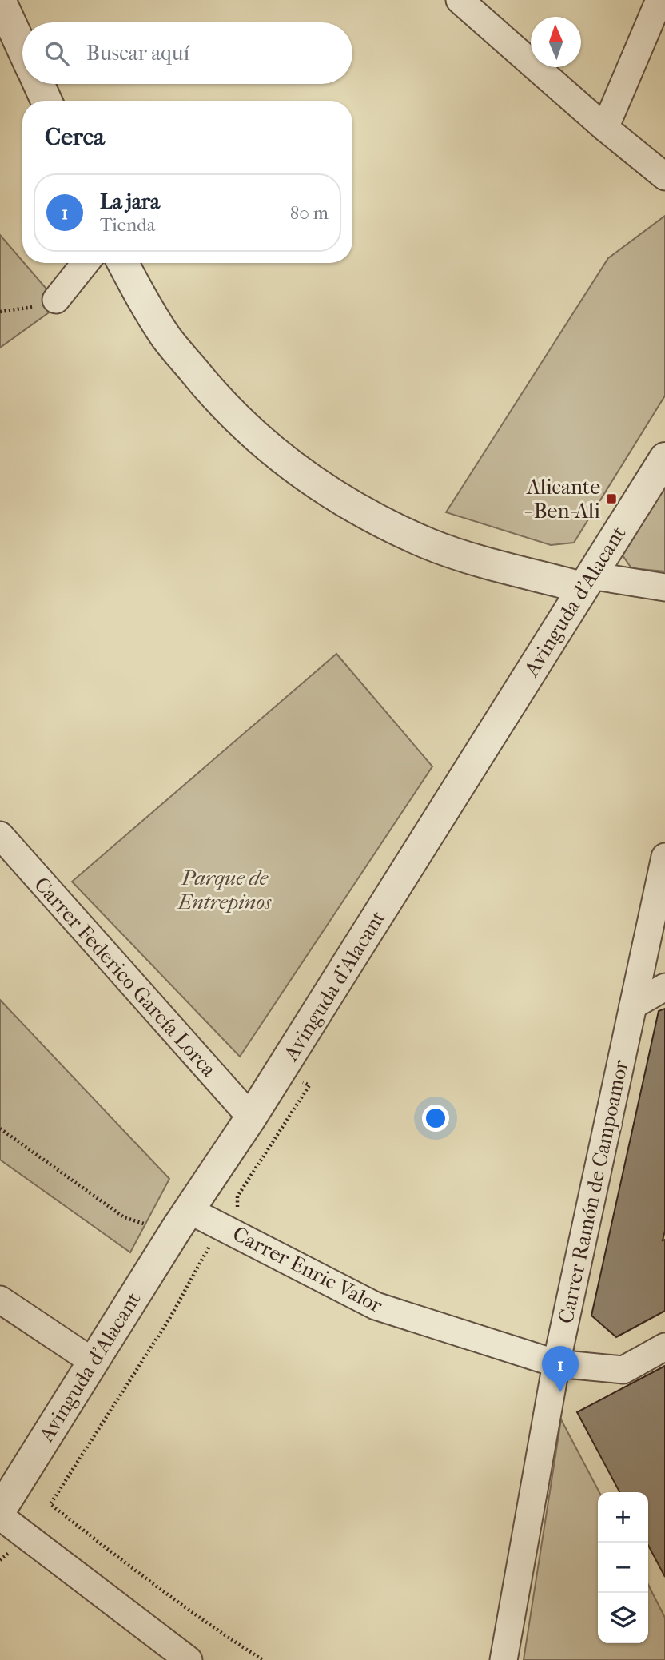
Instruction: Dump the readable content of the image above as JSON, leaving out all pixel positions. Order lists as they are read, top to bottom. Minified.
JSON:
{"streets":{"street":["Avinguda d'Alacant","Carrer Federico García Lorca","Carrer Ramón de Campoamor","Carrer Enric Valor"]},"crossings":[["Avinguda d'Alacant","Carrer Federico García Lorca"],["Avinguda d'Alacant","Carrer Enric Valor"],["Carrer Ramón de Campoamor","Carrer Enric Valor"]],"parks":["Parque de Entrepinos"],"places":{"transit":["Alicante - Ben-Ali"]},"north":"top","page":{"search":"Buscar aquí","heading":"Cerca","list":[{"mark":"1","name":"La jara","note":"Tienda","value":"80 m"}],"pins":"1","map_buttons":["+","−"]}}
